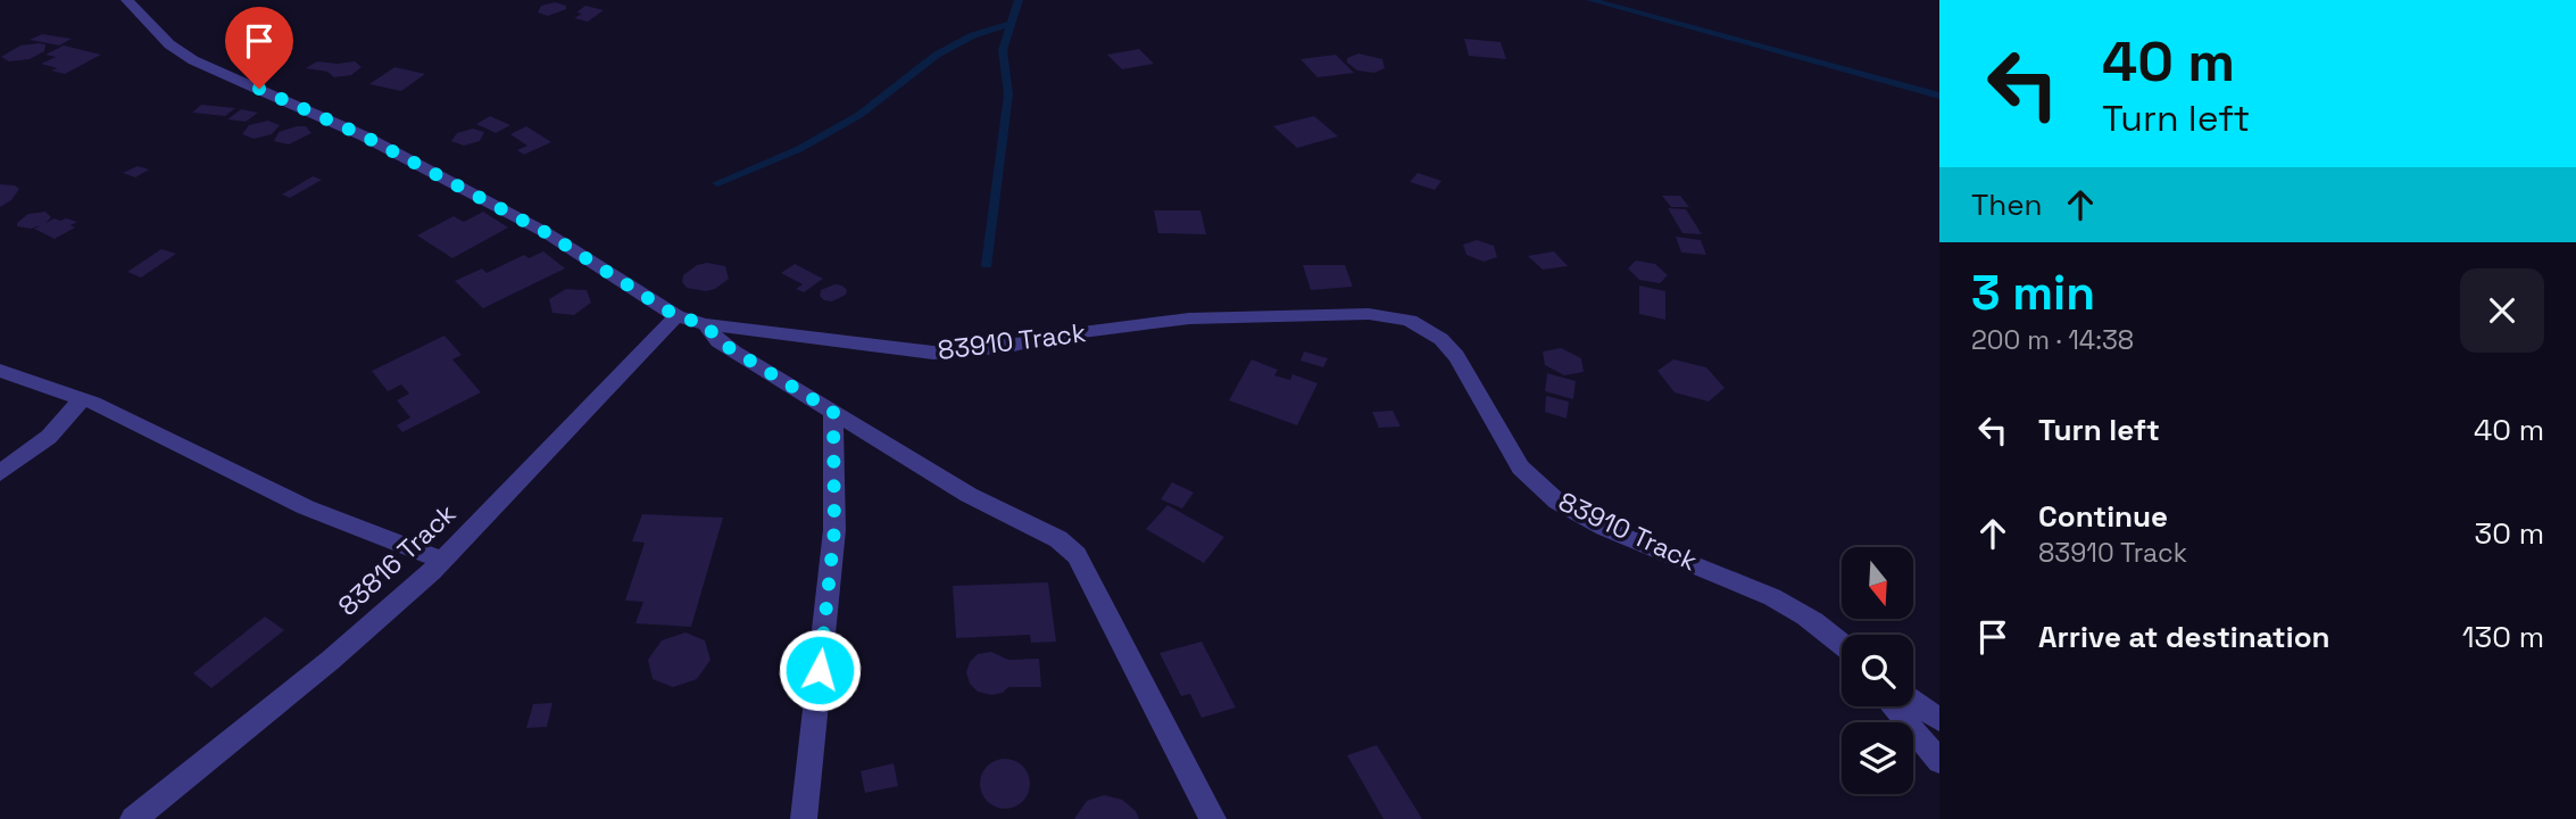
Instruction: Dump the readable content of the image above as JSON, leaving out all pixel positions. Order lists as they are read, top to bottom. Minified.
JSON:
{"streets":{"street":["83910 Track","83816 Track"]},"crossings":[["83910 Track","83816 Track"]],"north":"bottom","page":{"turn":["40 m","Turn left"],"then":"Then","heading":["3 min","200 m · 14:38"],"list":[{"name":"Turn left","value":"40 m"},{"name":"Continue","note":"83910 Track","value":"30 m"},{"name":"Arrive at destination","value":"130 m"}]}}
